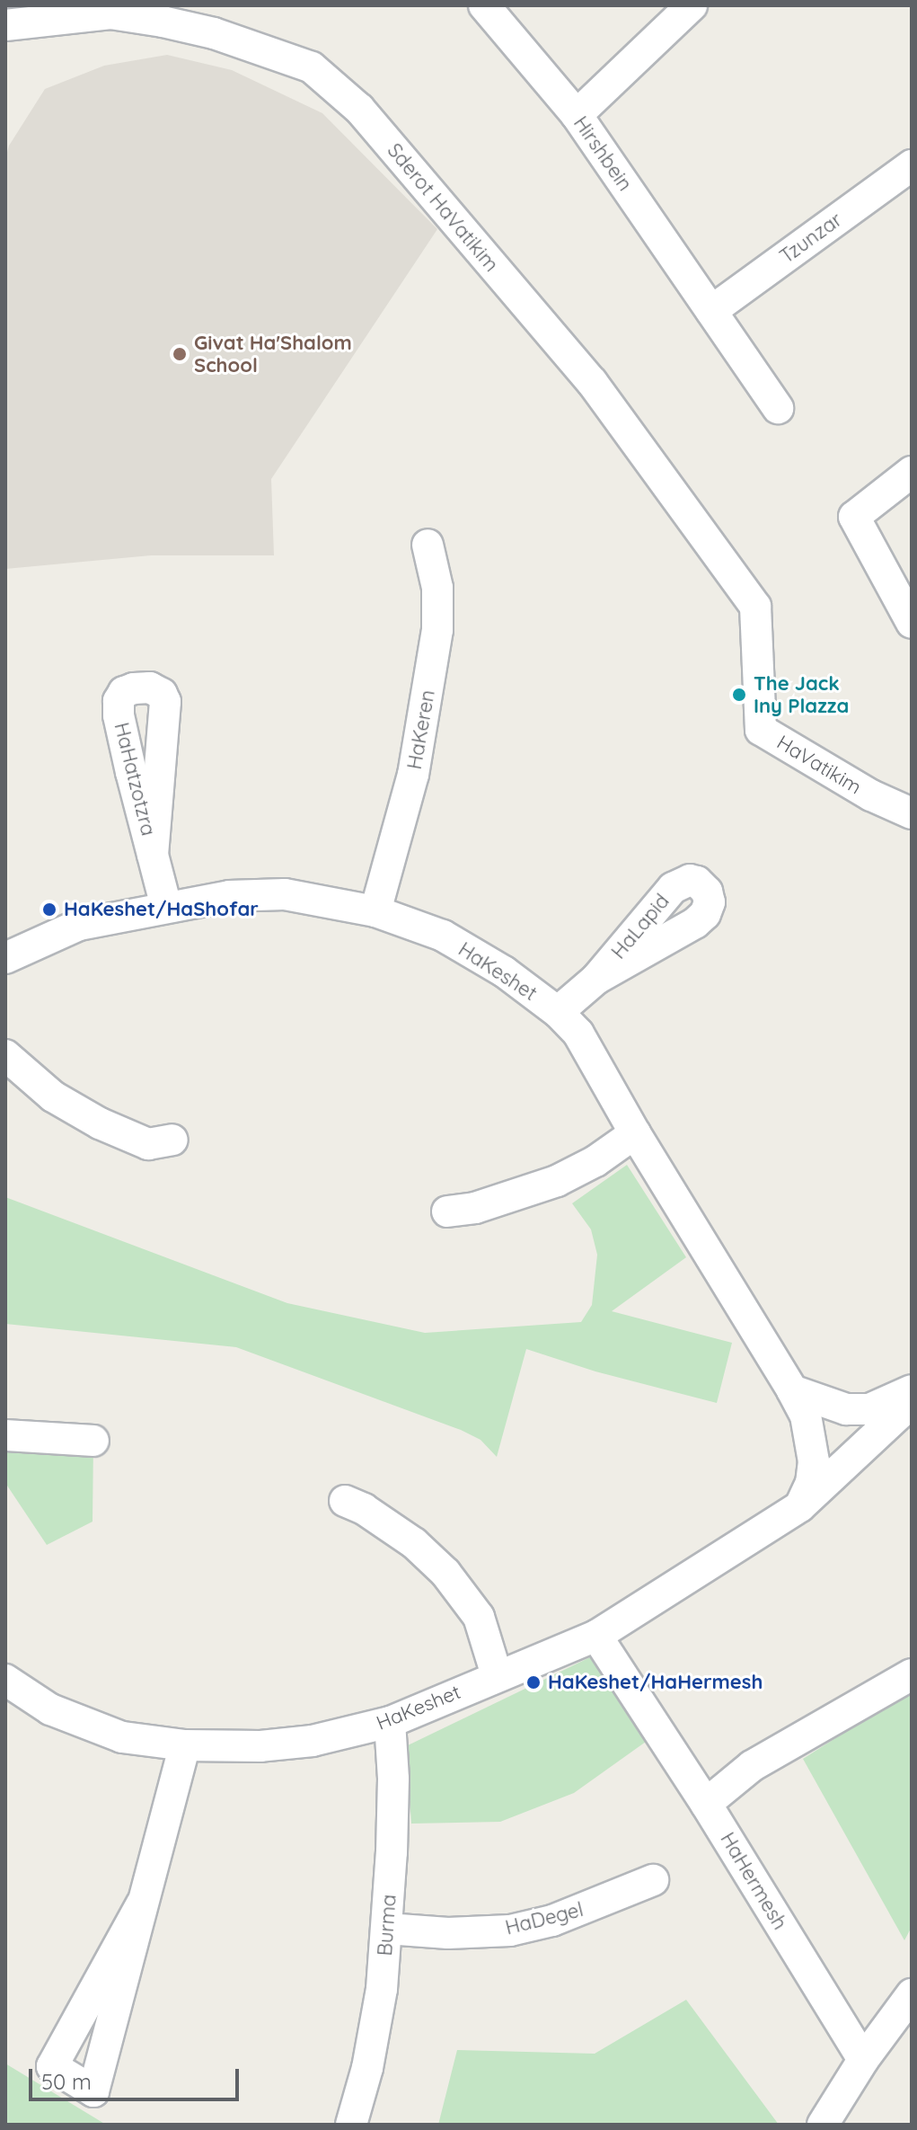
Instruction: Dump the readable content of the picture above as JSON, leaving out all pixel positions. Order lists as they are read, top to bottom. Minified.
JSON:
{"streets":{"street":["Hirshbein","Sderot HaVatikim","Tzunzar","HaKeren","HaVatikim","HaHatzotzra","HaKeshet","HaHermesh","HaDegel","Burma"]},"crossings":[["Hirshbein","Tzunzar"],["Sderot HaVatikim","HaVatikim"],["HaKeren","HaKeshet"],["HaHatzotzra","HaKeshet"],["HaKeshet","HaHermesh"],["HaKeshet","Burma"],["HaDegel","Burma"]],"places":["Givat Ha'Shalom School","The Jack Iny Plazza","HaKeshet/HaShofar","HaKeshet/HaHermesh"],"scale_bar":"50 m"}
